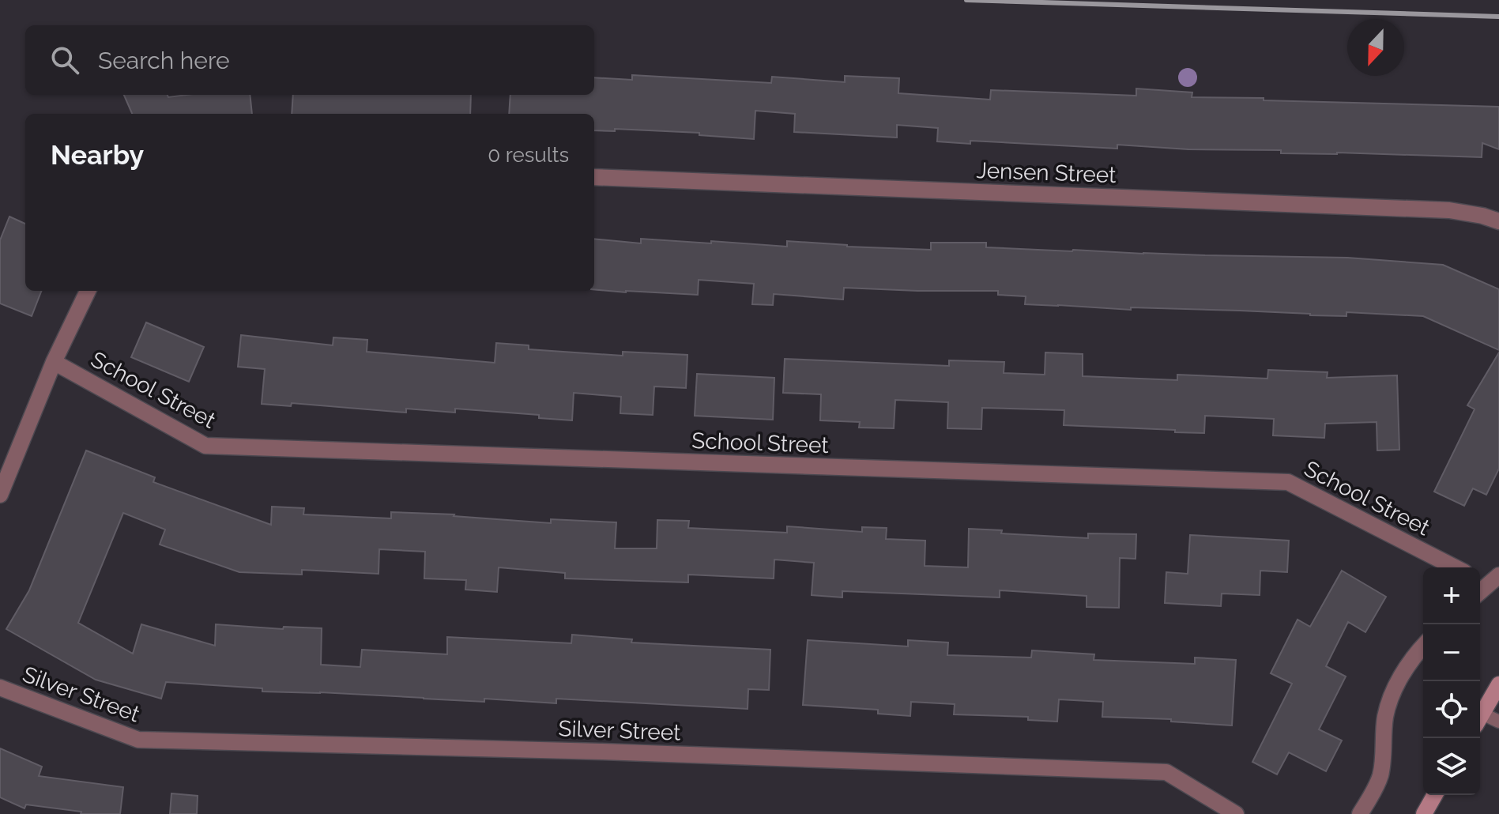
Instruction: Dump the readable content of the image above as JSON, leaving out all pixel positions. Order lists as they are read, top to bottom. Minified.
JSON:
{"streets":{"street":["Jensen Street","School Street","Silver Street"]},"north":"bottom","page":{"search":"Search here","heading":["Nearby","0 results"],"map_buttons":["+","−"]}}
